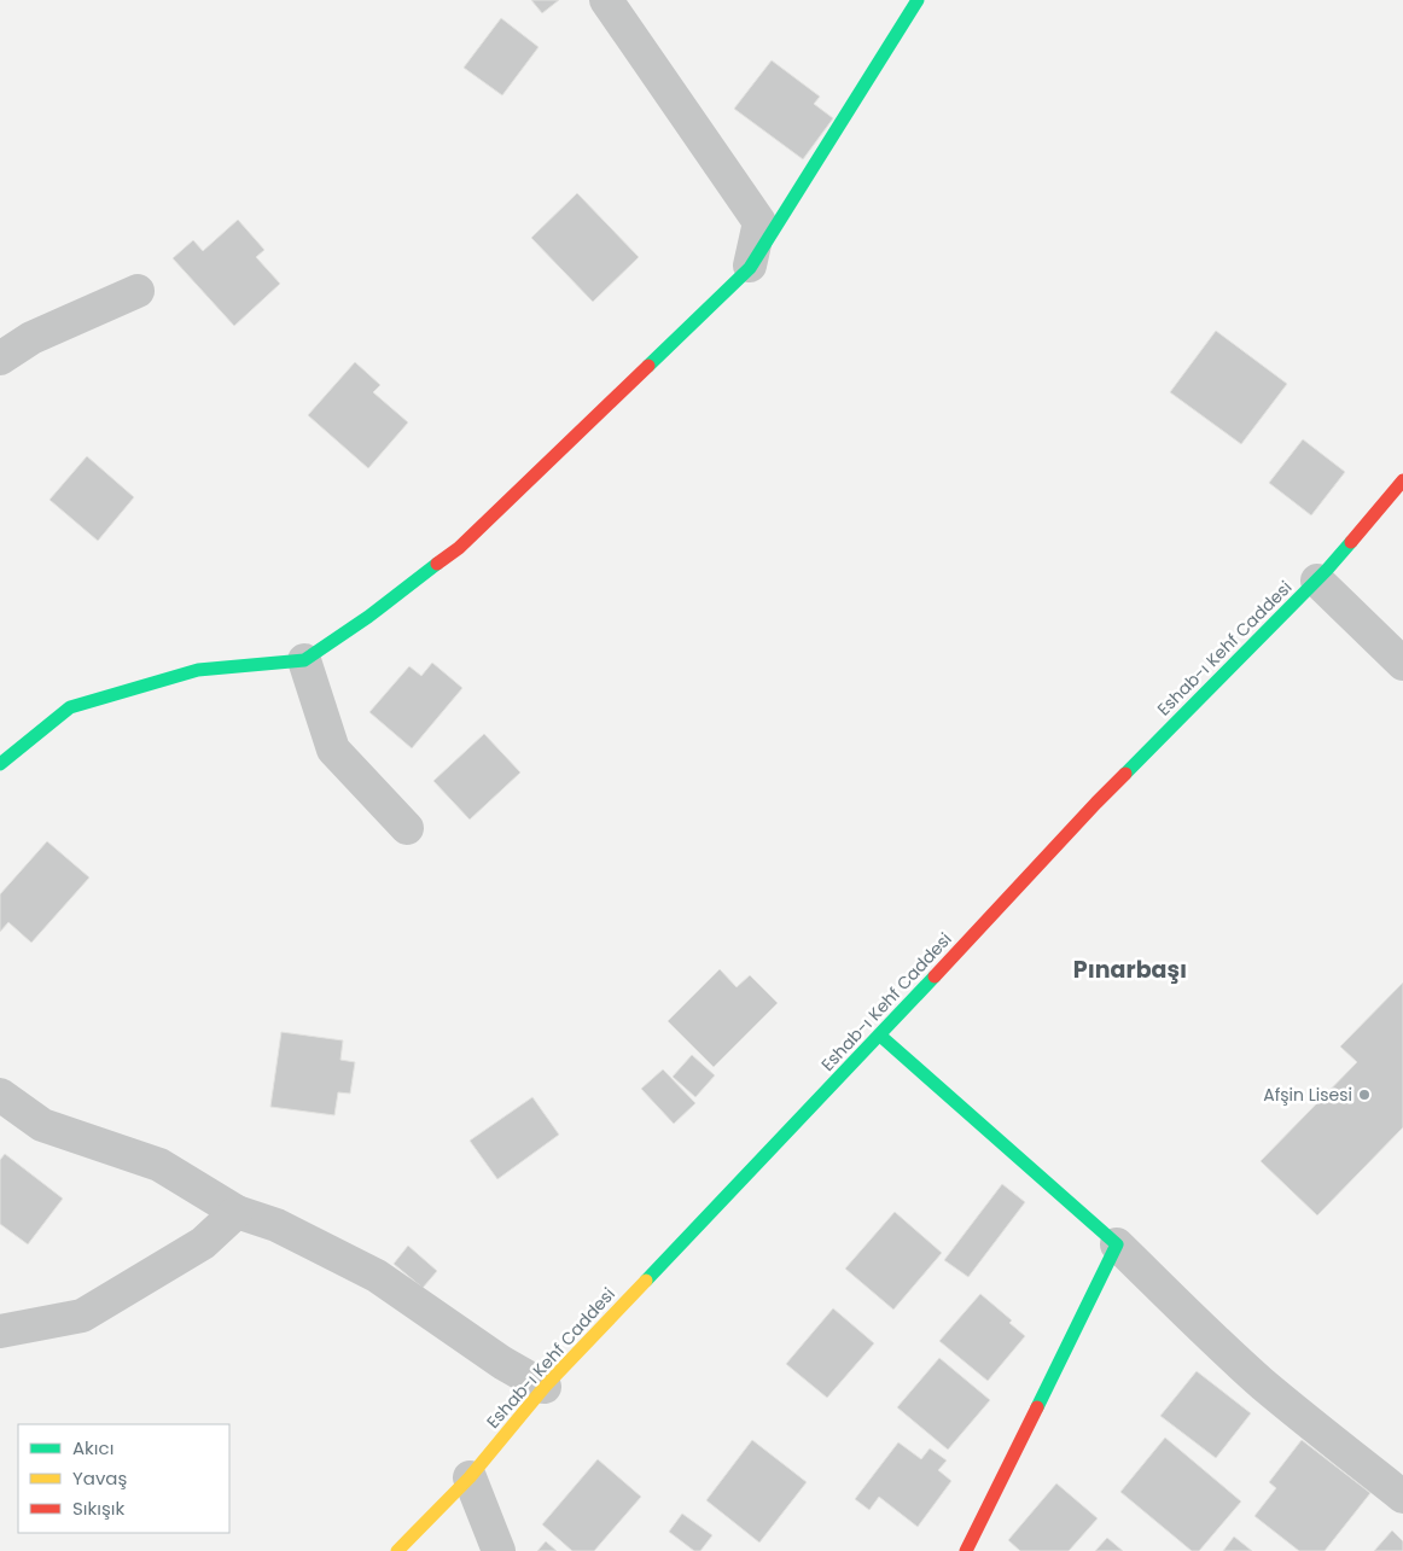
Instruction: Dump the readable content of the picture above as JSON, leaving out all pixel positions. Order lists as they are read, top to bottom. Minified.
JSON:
{"streets":{"street":["Eshab-ı Kehf Caddesi"]},"districts":["Pınarbaşı"],"places":["Afşin Lisesi"],"legend":["Akıcı","Yavaş","Sıkışık"]}
